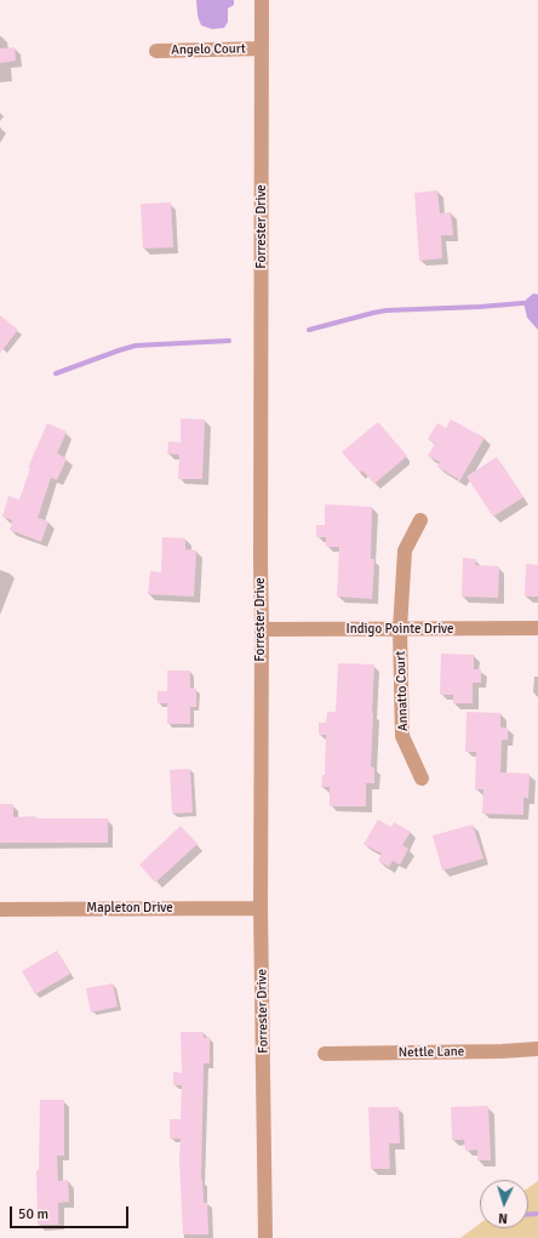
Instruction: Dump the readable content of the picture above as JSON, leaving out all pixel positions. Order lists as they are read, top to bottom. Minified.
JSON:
{"streets":{"street":["Angelo Court","Forrester Drive","Indigo Pointe Drive","Annatto Court","Mapleton Drive","Nettle Lane"]},"crossings":[["Angelo Court","Forrester Drive"],["Forrester Drive","Indigo Pointe Drive"],["Forrester Drive","Mapleton Drive"],["Indigo Pointe Drive","Annatto Court"]],"scale_bar":"50 m","north":"bottom"}
